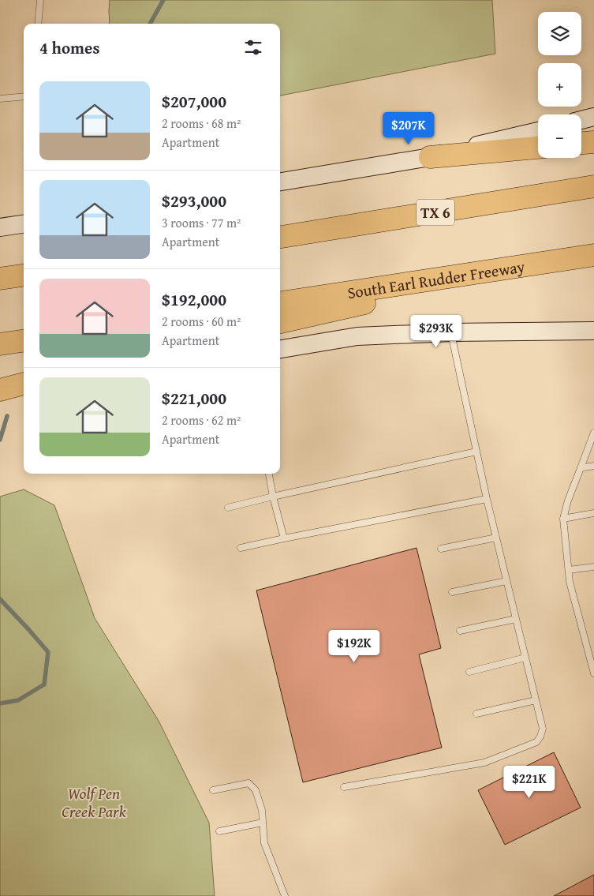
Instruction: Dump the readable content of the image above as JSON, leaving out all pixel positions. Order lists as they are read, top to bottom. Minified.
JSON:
{"streets":{"highway":["TX 6","South Earl Rudder Freeway"]},"parks":["Wolf Pen Creek Park"],"page":{"map_buttons":["+","−"],"heading":"4 homes","list":[{"name":"$207,000","note":"2 rooms · 68 m² · Apartment"},{"name":"$293,000","note":"3 rooms · 77 m² · Apartment"},{"name":"$192,000","note":"2 rooms · 60 m² · Apartment"},{"name":"$221,000","note":"2 rooms · 62 m² · Apartment"}],"price":["$207K","$293K","$192K","$221K"]}}
